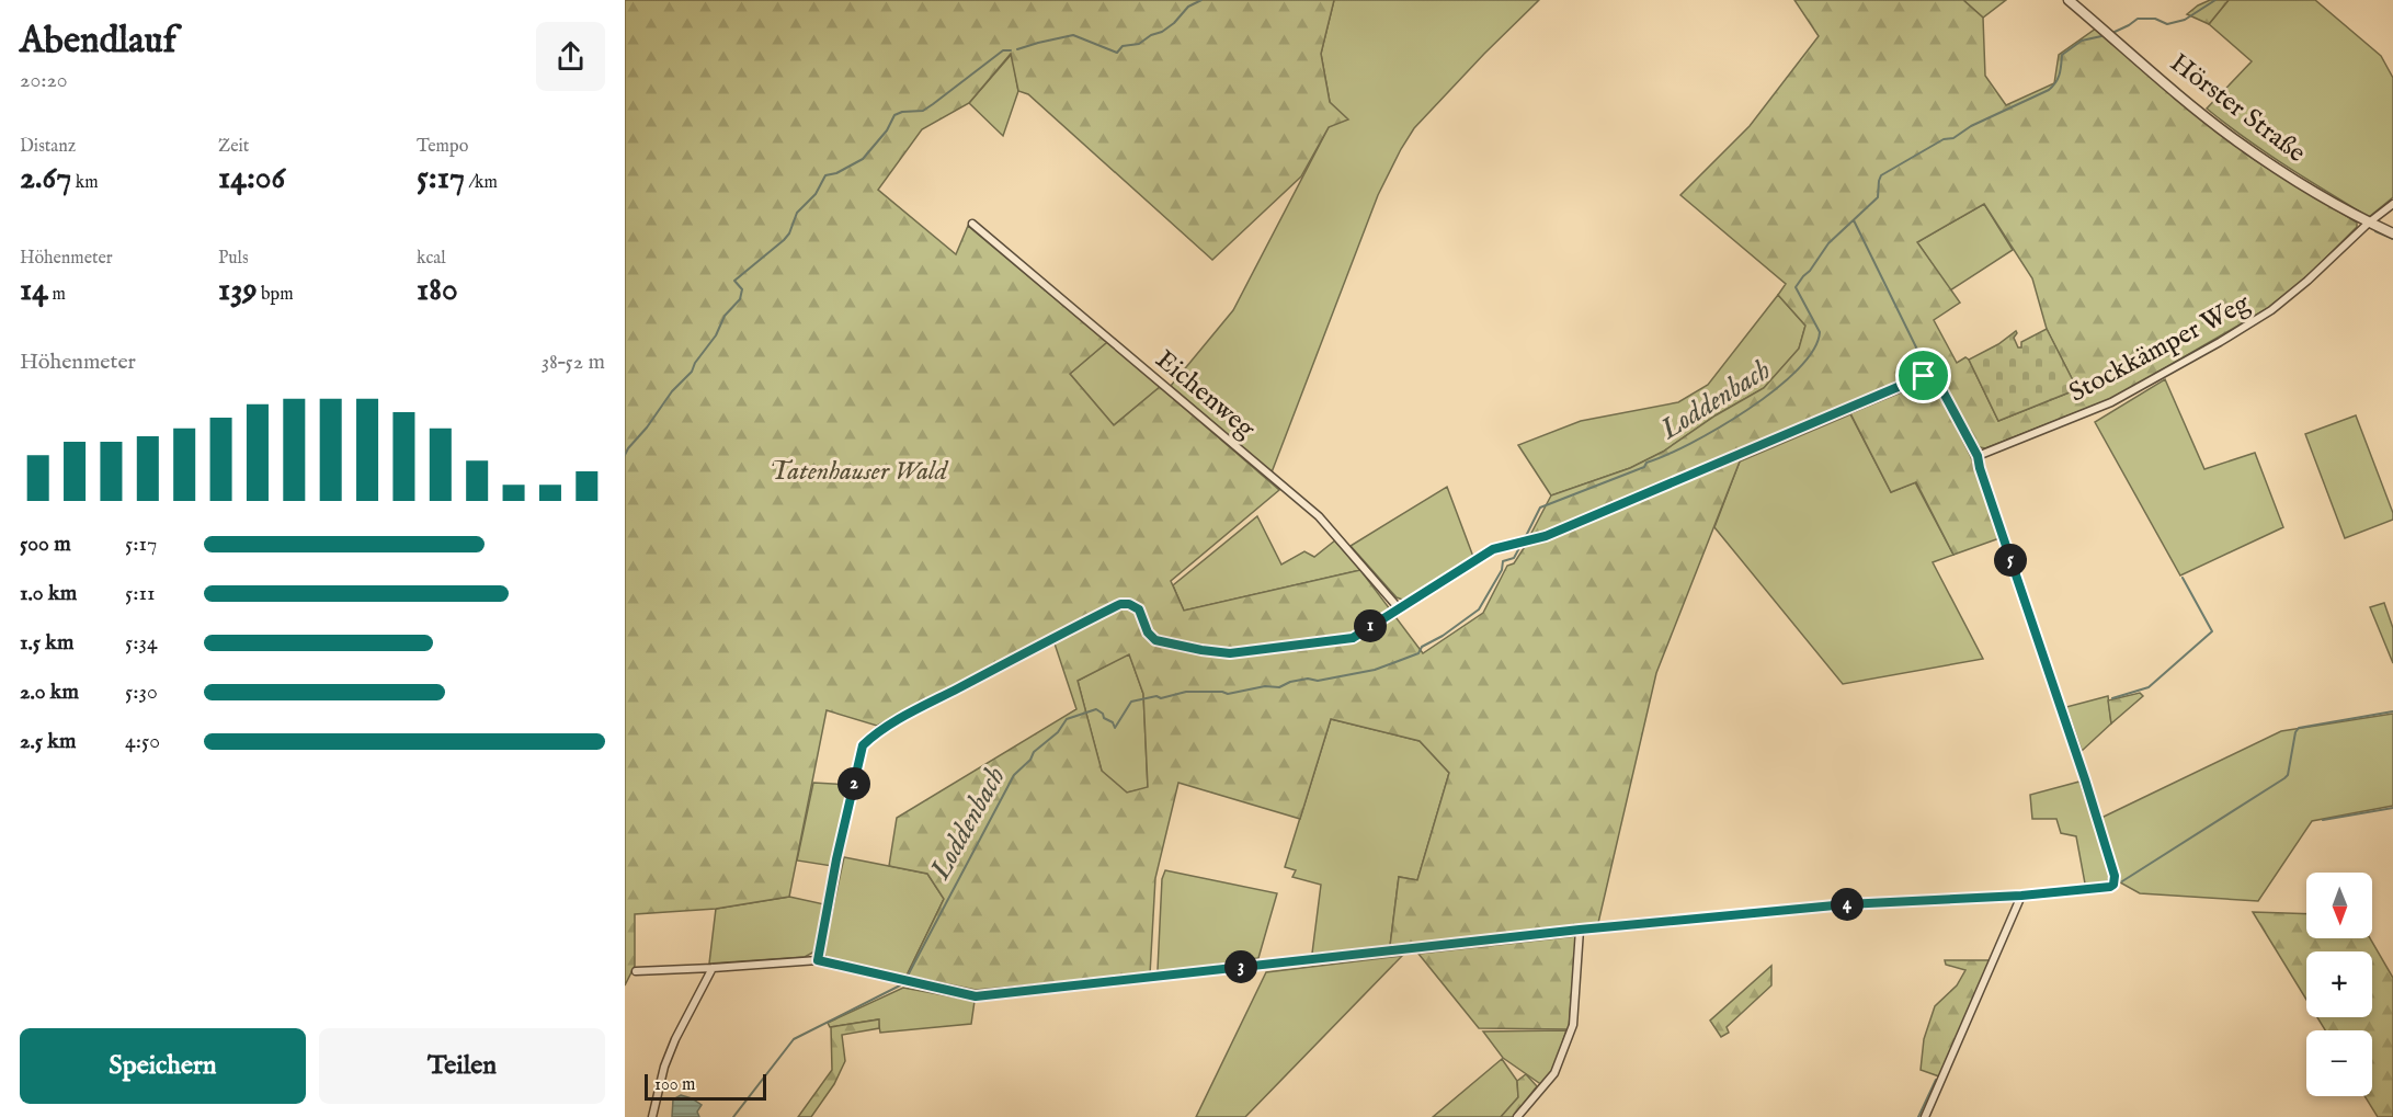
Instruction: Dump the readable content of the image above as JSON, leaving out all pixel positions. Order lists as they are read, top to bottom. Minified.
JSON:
{"streets":{"street":["Hörster Straße","Stockkämper Weg","Eichenweg"]},"crossings":[["Hörster Straße","Stockkämper Weg"]],"water":["Loddenbach"],"parks":["Tatenhauser Wald"],"scale_bar":"100 m","north":"bottom","page":{"heading":["Abendlauf","20:20"],"stats":[["Distanz","2.67 km"],["Zeit","14:06"],["Tempo","5:17 /km"],["Höhenmeter","14 m"],["Puls","139 bpm"],["kcal","180"]],"chart":["Höhenmeter","38–52 m"],"list":[{"name":"500 m","note":"5:17"},{"name":"1.0 km","note":"5:11"},{"name":"1.5 km","note":"5:34"},{"name":"2.0 km","note":"5:30"},{"name":"2.5 km","note":"4:50"}],"pins":["5","1","2","4","3"],"map_buttons":["+","−"],"buttons":["Speichern","Teilen"],"scale":"100 m"}}
